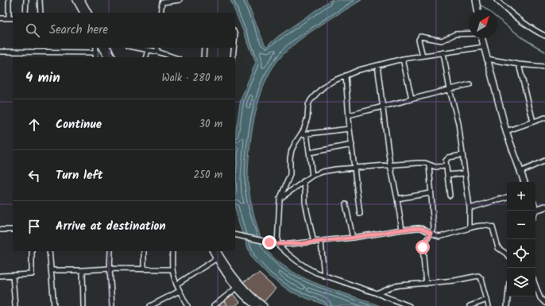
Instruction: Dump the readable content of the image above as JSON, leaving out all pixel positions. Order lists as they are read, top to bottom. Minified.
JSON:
{"north":"top right","page":{"search":"Search here","heading":["4 min","Walk · 280 m"],"list":[["Continue","30 m"],["Turn left","250 m"],"Arrive at destination"],"map_buttons":["+","−"]}}
